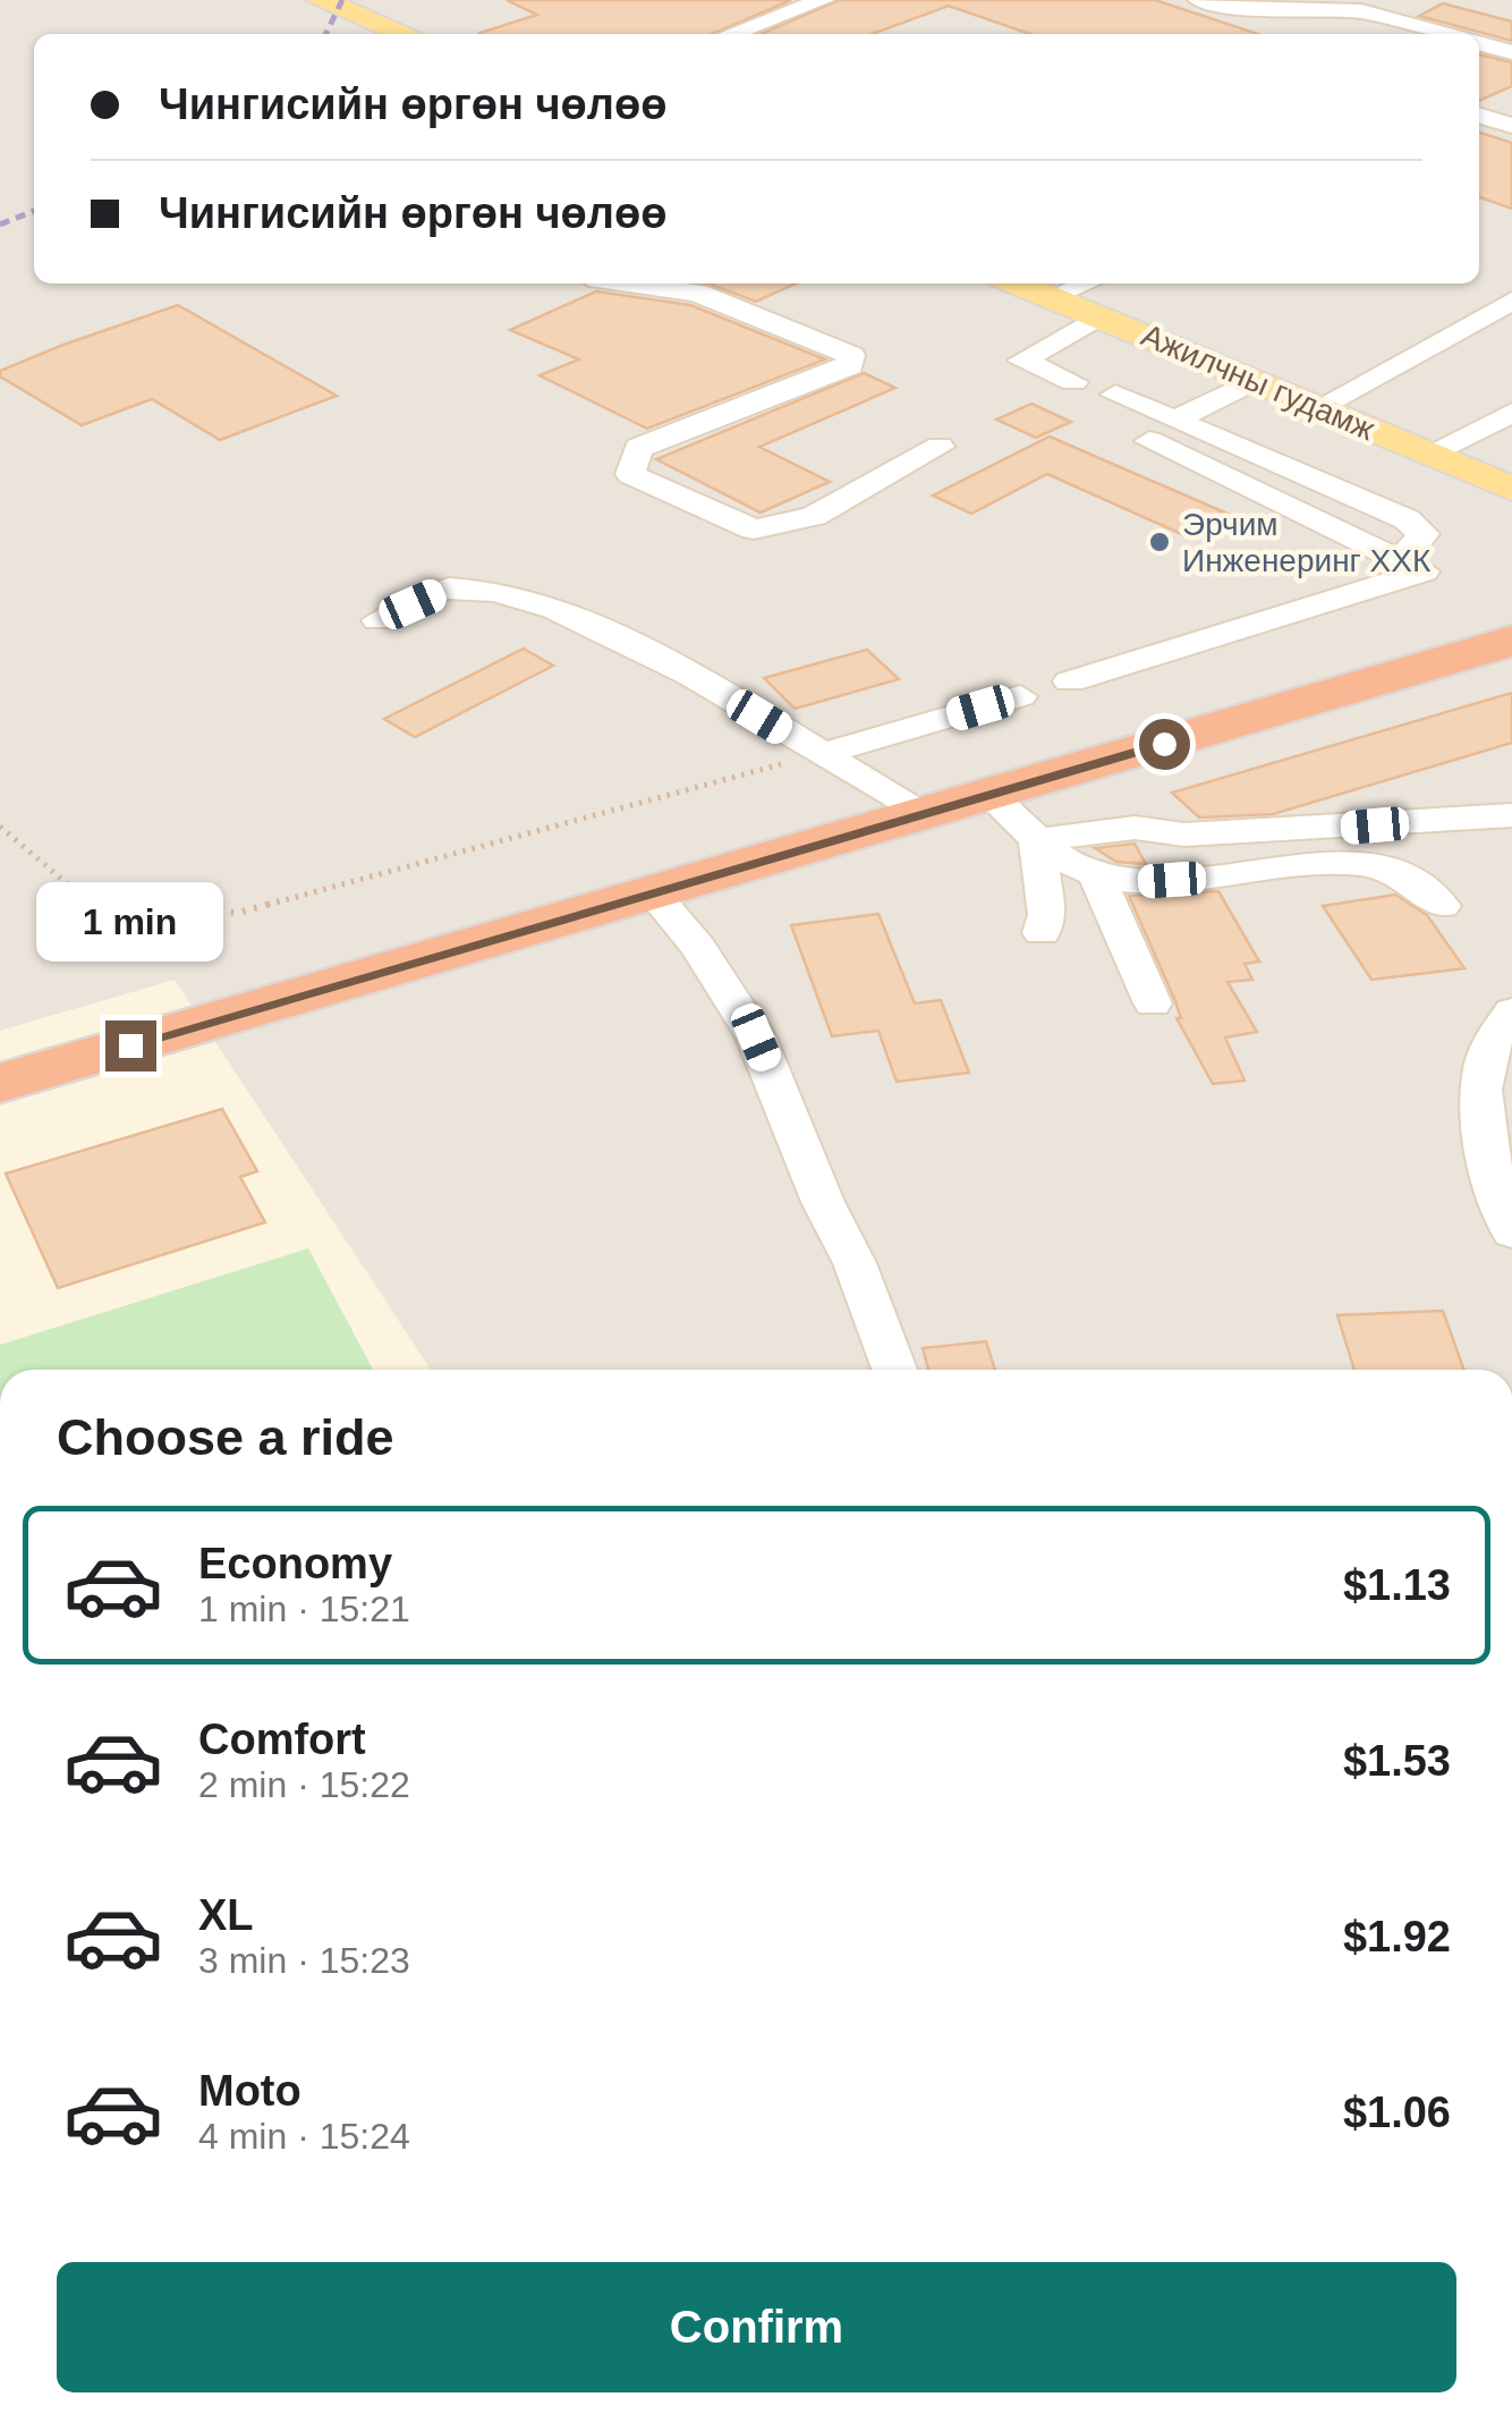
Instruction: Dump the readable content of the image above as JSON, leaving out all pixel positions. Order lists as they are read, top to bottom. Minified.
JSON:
{"streets":{"main road":["Ажилчны гудамж"]},"places":["Эрчим Инженеринг ХХК"],"page":{"banner":["Чингисийн өргөн чөлөө","Чингисийн өргөн чөлөө"],"bubble":"1 min","heading":"Choose a ride","list":[{"name":"Economy","note":"1 min · 15:21","value":"$1.13"},{"name":"Comfort","note":"2 min · 15:22","value":"$1.53"},{"name":"XL","note":"3 min · 15:23","value":"$1.92"},{"name":"Moto","note":"4 min · 15:24","value":"$1.06"}],"buttons":"Confirm"}}
